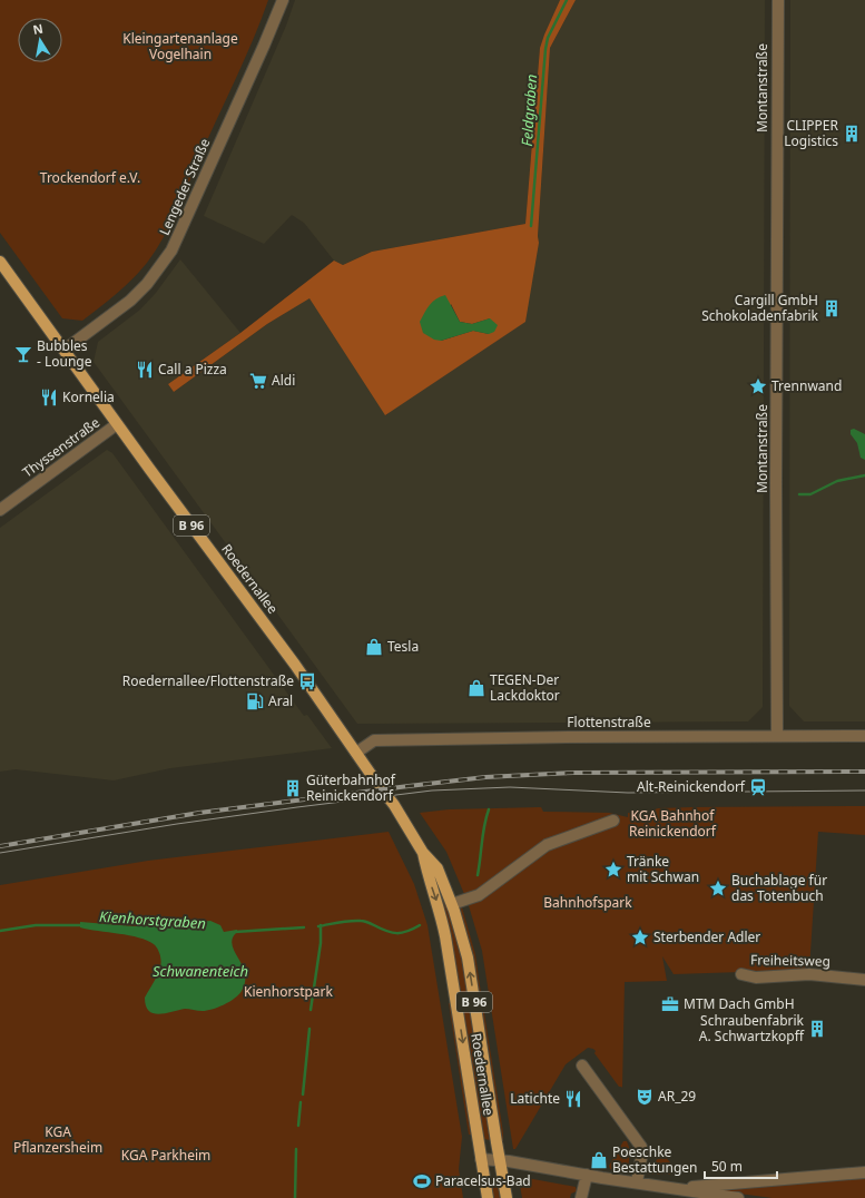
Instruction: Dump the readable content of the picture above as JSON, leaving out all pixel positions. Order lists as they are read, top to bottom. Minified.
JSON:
{"streets":{"main road":["B 96","Roedernallee"],"street":["Montanstraße","Lengeder Straße","Thyssenstraße","Flottenstraße","Freiheitsweg"]},"crossings":[["Montanstraße","Flottenstraße"],["Lengeder Straße","Roedernallee"],["Thyssenstraße","Roedernallee"],["Roedernallee","Flottenstraße"]],"water":["Feldgraben","Kienhorstgraben","Schwanenteich"],"parks":["Kleingartenanlage Vogelhain","Trockendorf e.V.","KGA Bahnhof Reinickendorf","Bahnhofspark","Kienhorstpark","KGA Pflanzersheim","KGA Parkheim"],"places":{"building":["CLIPPER Logistics","Cargill GmbH Schokoladenfabrik","Güterbahnhof Reinickendorf","Schraubenfabrik A. Schwartzkopff"],"bar":["Bubbles - Lounge"],"restaurant":["Call a Pizza","Kornelia","Latichte"],"supermarket":["Aldi"],"place":["Trennwand","Tränke mit Schwan","Buchablage für das Totenbuch","Sterbender Adler"],"shop":["Tesla","TEGEN-Der Lackdoktor","Poeschke Bestattungen"],"bus stop":["Roedernallee/Flottenstraße"],"fuel station":["Aral"],"station":["Alt-Reinickendorf"],"office":["MTM Dach GmbH"],"theatre":["AR_29"],"sports":["Paracelsus-Bad"]},"scale_bar":"50 m","north":"top"}
